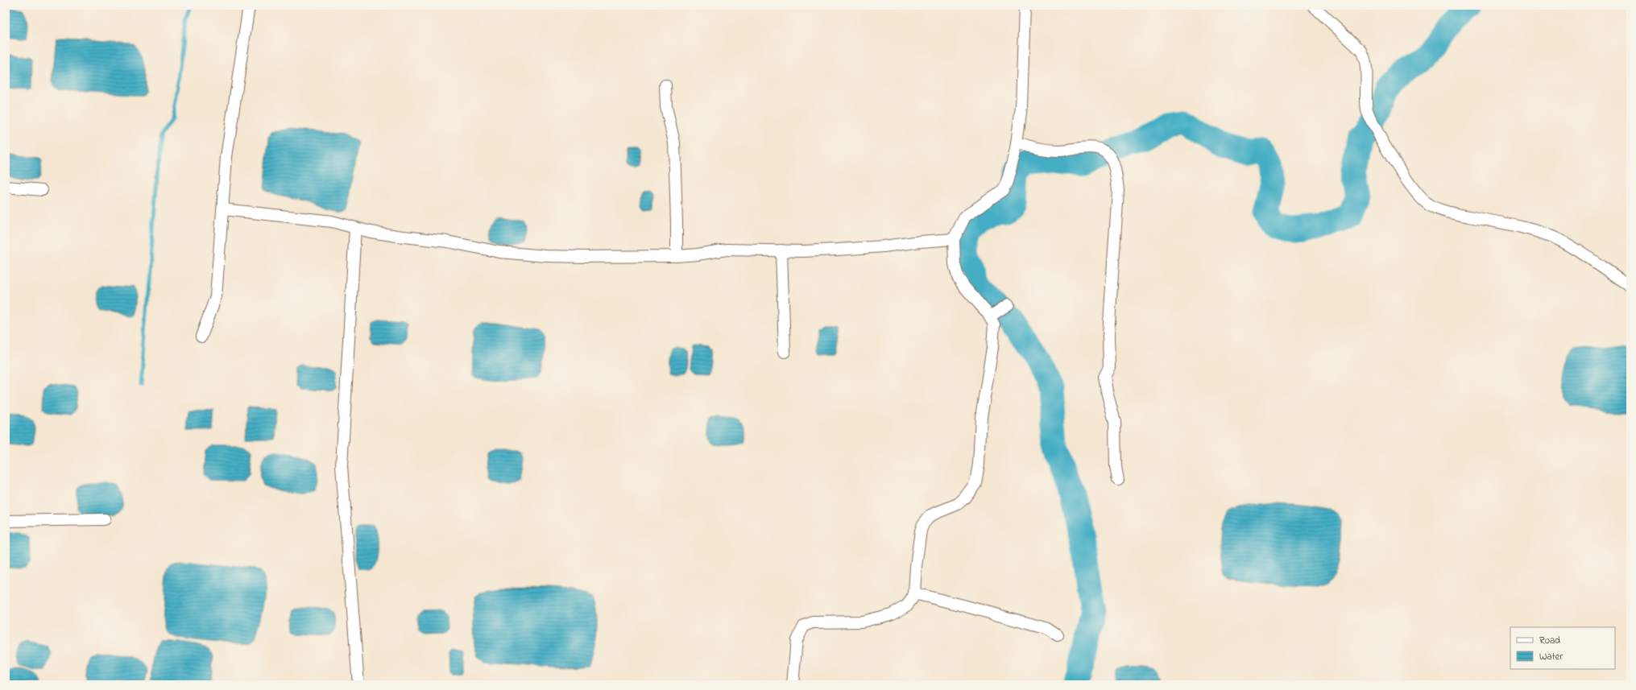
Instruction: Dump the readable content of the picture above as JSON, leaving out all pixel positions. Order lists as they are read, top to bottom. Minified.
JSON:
{"legend":["Road","Water"]}
